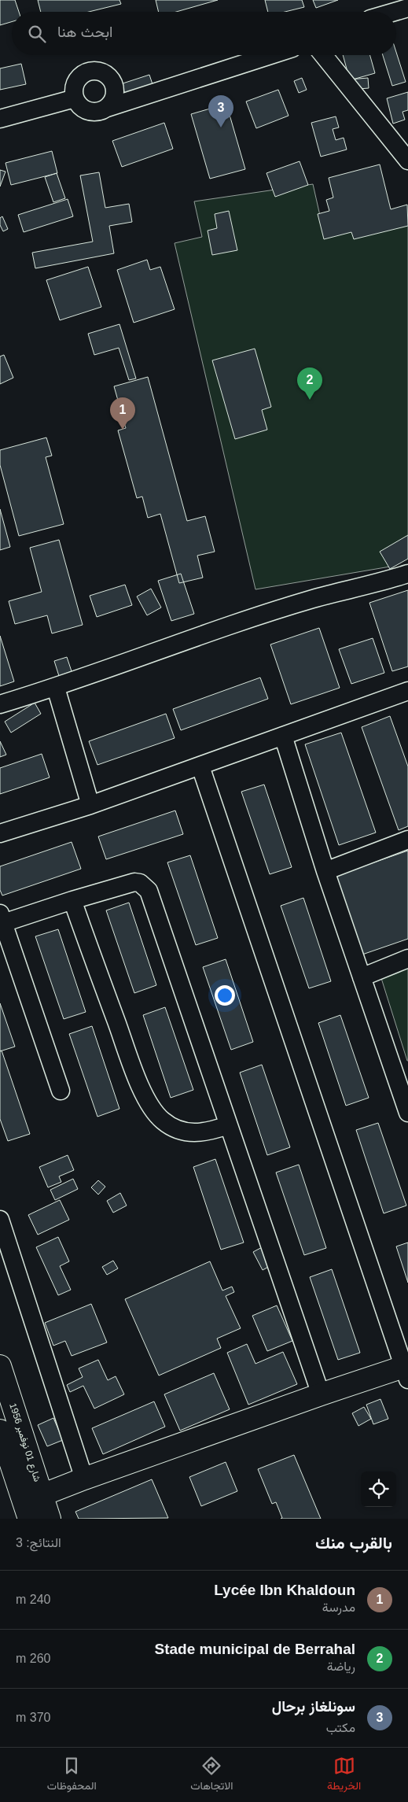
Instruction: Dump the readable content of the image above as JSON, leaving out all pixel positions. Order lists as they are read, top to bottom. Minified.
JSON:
{"streets":{"main road":["شارع 01 نوفمبر 1956"]},"page":{"search":"ابحث هنا","pins":["3","2","1"],"heading":["بالقرب منك","النتائج: 3"],"list":[{"mark":"1","name":"Lycée Ibn Khaldoun","note":"مدرسة","value":"240 m"},{"mark":"2","name":"Stade municipal de Berrahal","note":"رياضة","value":"260 m"},{"mark":"3","name":"سونلغاز برحال","note":"مكتب","value":"370 m"}],"nav":["الخريطة","الاتجاهات","المحفوظات"]}}
